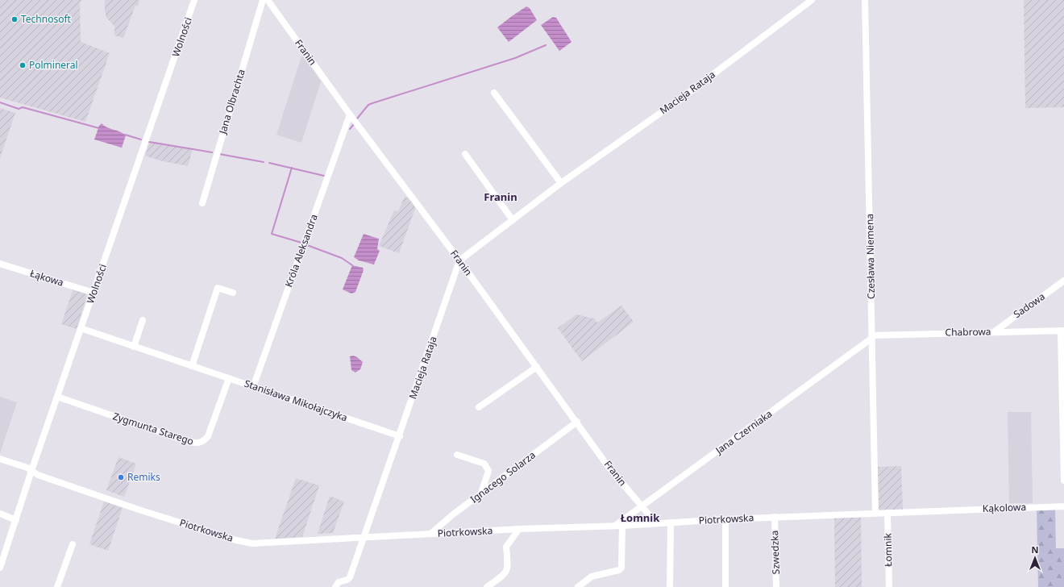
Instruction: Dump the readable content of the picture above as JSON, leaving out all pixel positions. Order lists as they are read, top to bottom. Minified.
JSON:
{"streets":{"street":["Wolności","Franin","Macieja Rataja","Jana Olbrachta","Króla Aleksandra","Czesława Niemena","Łąkowa","Sadowa","Chabrowa","Stanisława Mikołajczyka","Zygmunta Starego","Jana Czerniaka","Ignacego Solarza","Kąkolowa","Piotrkowska","Łomnik","Szwedzka"]},"crossings":[["Wolności","Łąkowa"],["Wolności","Stanisława Mikołajczyka"],["Wolności","Zygmunta Starego"],["Wolności","Piotrkowska"],["Franin","Macieja Rataja"],["Franin","Króla Aleksandra"],["Franin","Jana Czerniaka"],["Franin","Ignacego Solarza"],["Franin","Piotrkowska"],["Macieja Rataja","Stanisława Mikołajczyka"],["Macieja Rataja","Piotrkowska"],["Króla Aleksandra","Stanisława Mikołajczyka"],["Czesława Niemena","Chabrowa"],["Czesława Niemena","Jana Czerniaka"],["Czesława Niemena","Piotrkowska"],["Sadowa","Chabrowa"],["Chabrowa","Jana Czerniaka"],["Stanisława Mikołajczyka","Zygmunta Starego"],["Jana Czerniaka","Piotrkowska"],["Ignacego Solarza","Piotrkowska"],["Kąkolowa","Piotrkowska"],["Piotrkowska","Łomnik"],["Piotrkowska","Szwedzka"]],"districts":["Franin","Łomnik"],"places":["Technosoft","Polmineral","Remiks"],"north":"top"}
